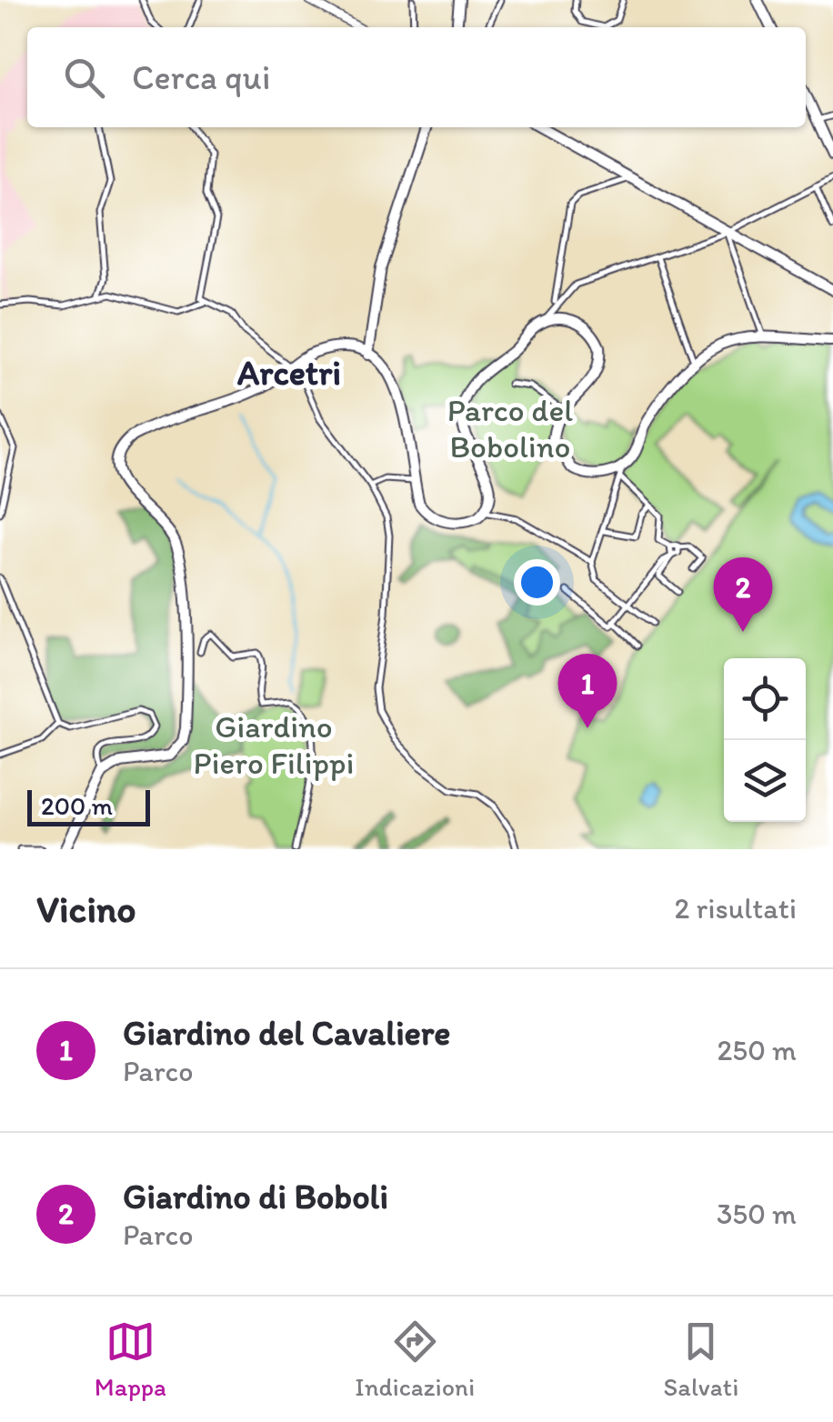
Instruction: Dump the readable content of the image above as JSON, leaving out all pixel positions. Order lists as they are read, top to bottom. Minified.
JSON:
{"districts":["Arcetri"],"parks":["Parco del Bobolino","Giardino Piero Filippi"],"scale_bar":"200 m","page":{"search":"Cerca qui","pins":["2","1"],"scale":"200 m","heading":["Vicino","2 risultati"],"list":[{"mark":"1","name":"Giardino del Cavaliere","note":"Parco","value":"250 m"},{"mark":"2","name":"Giardino di Boboli","note":"Parco","value":"350 m"}],"nav":["Mappa","Indicazioni","Salvati"]}}
